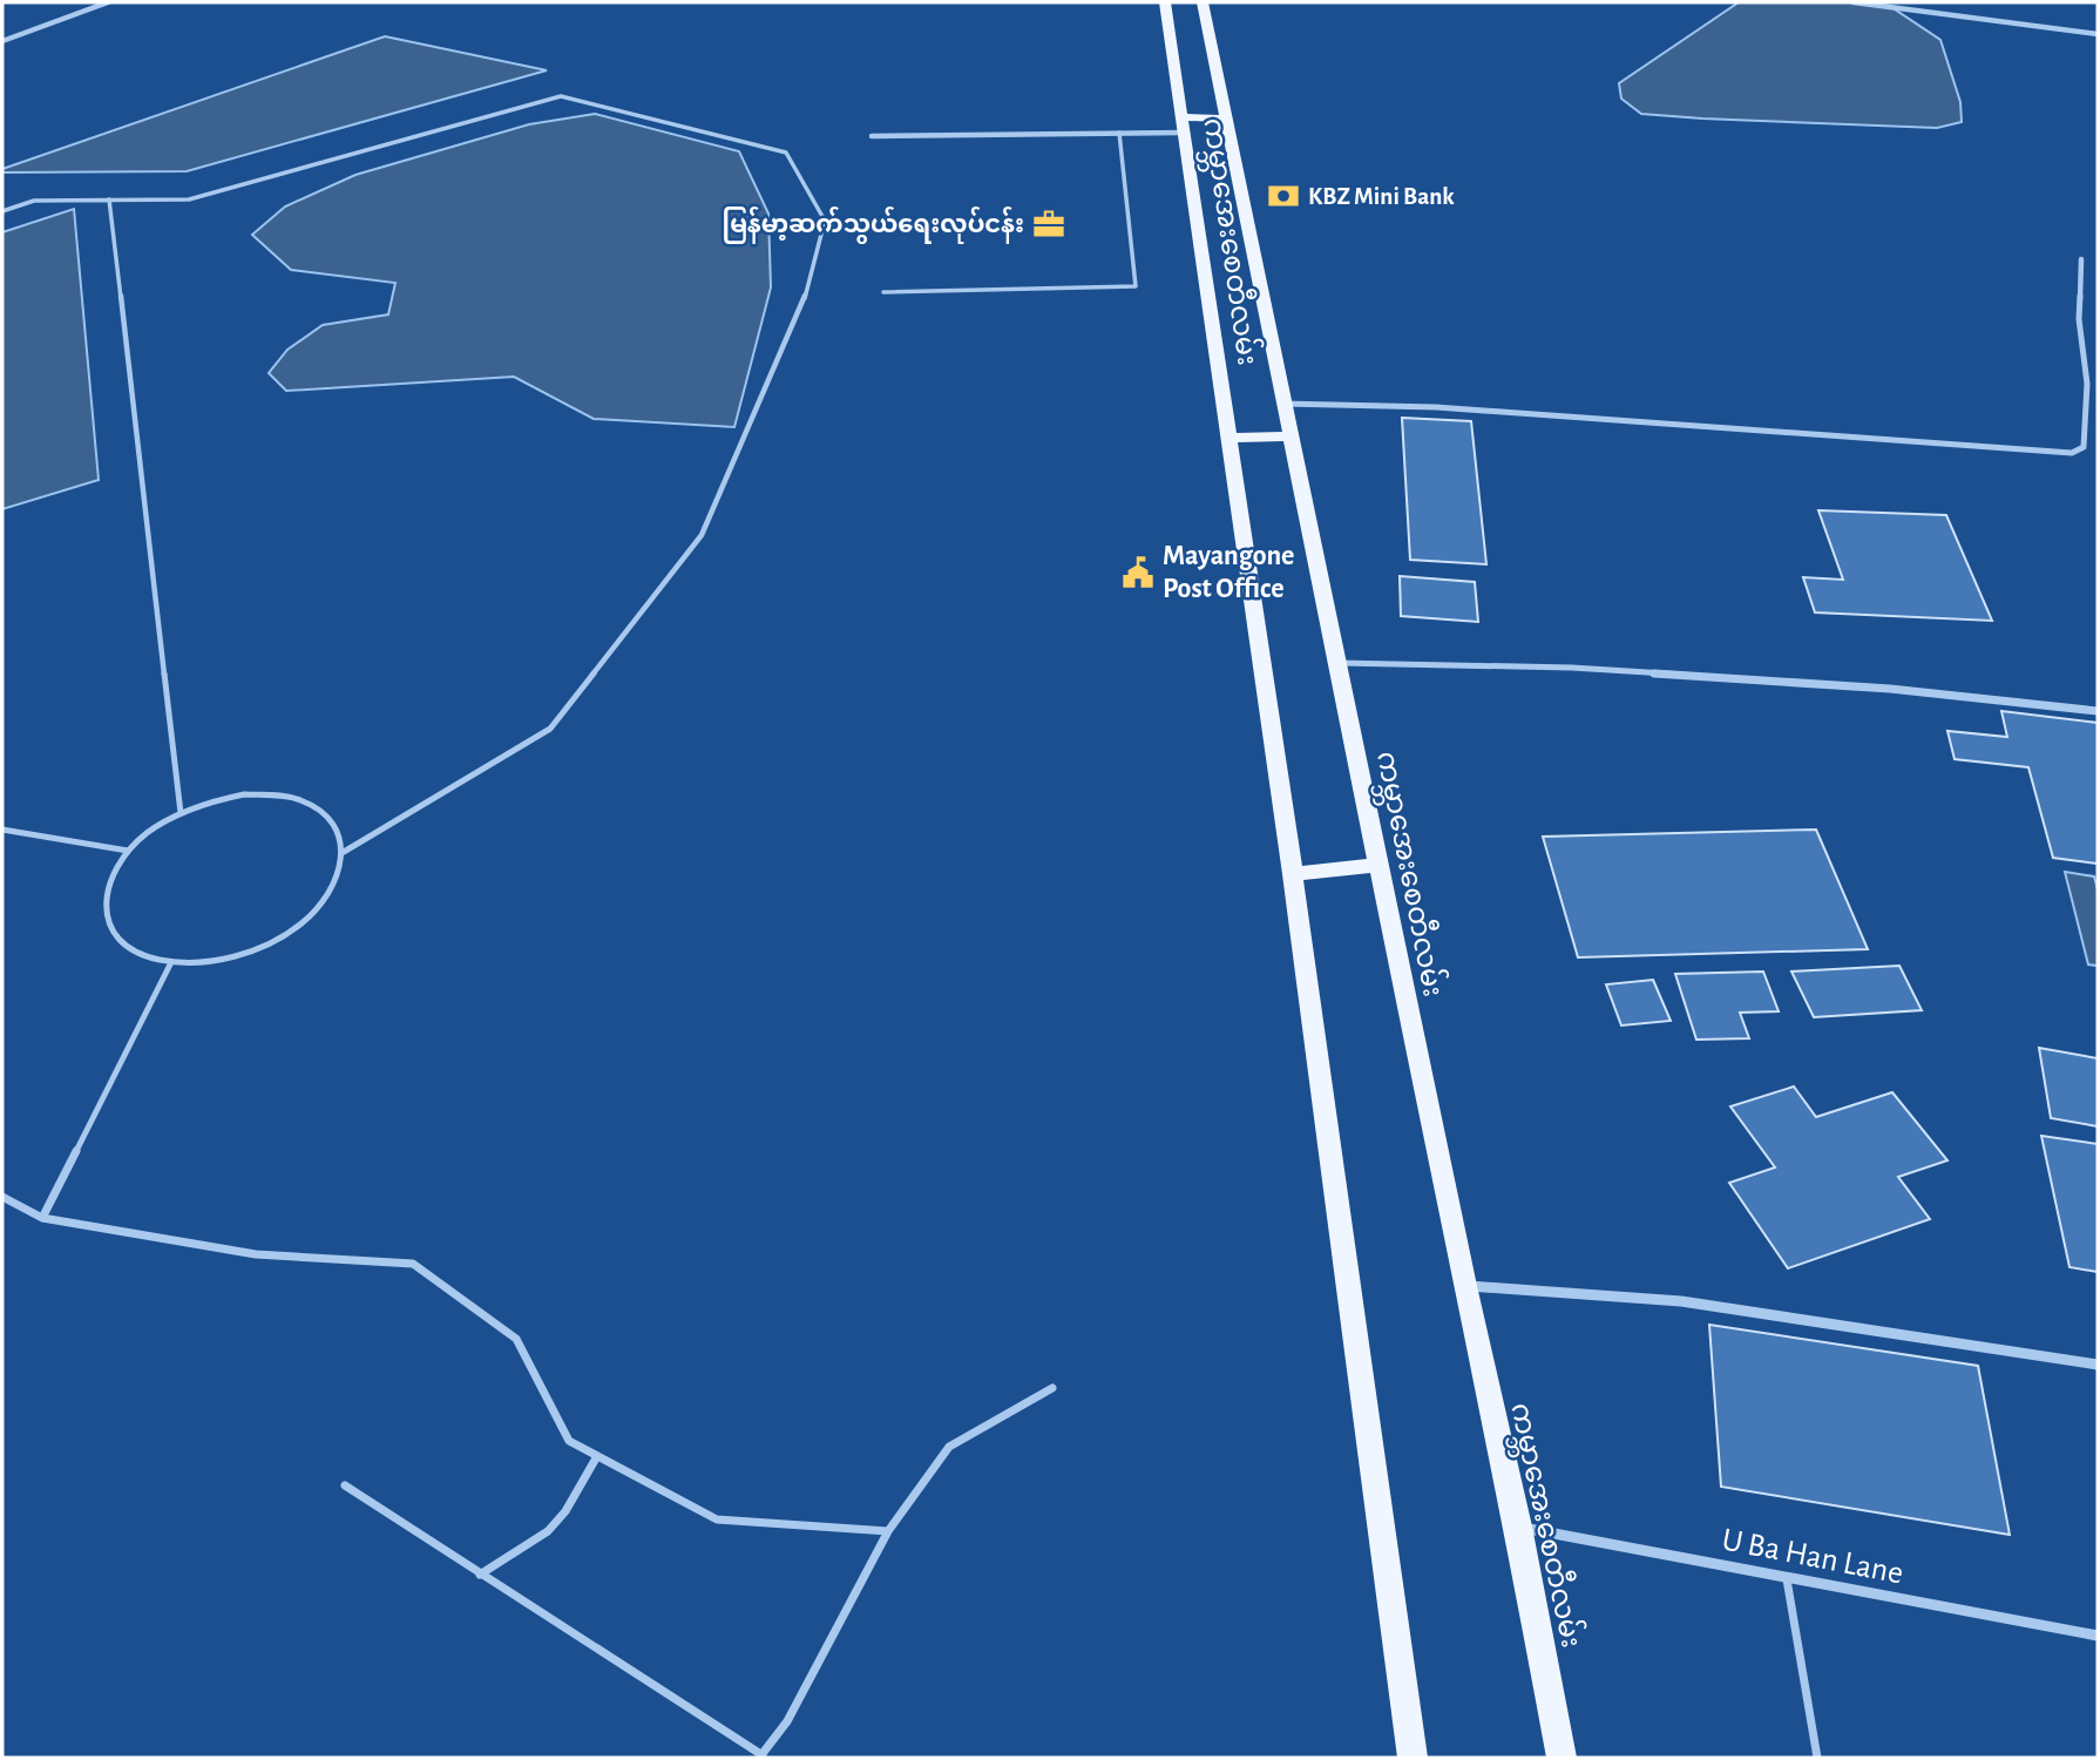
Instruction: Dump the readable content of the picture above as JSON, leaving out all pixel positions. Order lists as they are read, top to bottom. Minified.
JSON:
{"streets":{"main road":["ကမ္ဘာအေးစေတီလမ်း"],"street":["U Ba Han Lane"]},"crossings":[["ကမ္ဘာအေးစေတီလမ်း","U Ba Han Lane"]],"places":{"bank":["KBZ Mini Bank"],"office":["မြန်မာ့ဆက်သွယ်ရေးလုပ်ငန်း"],"public building":["Mayangone Post Office"]}}
